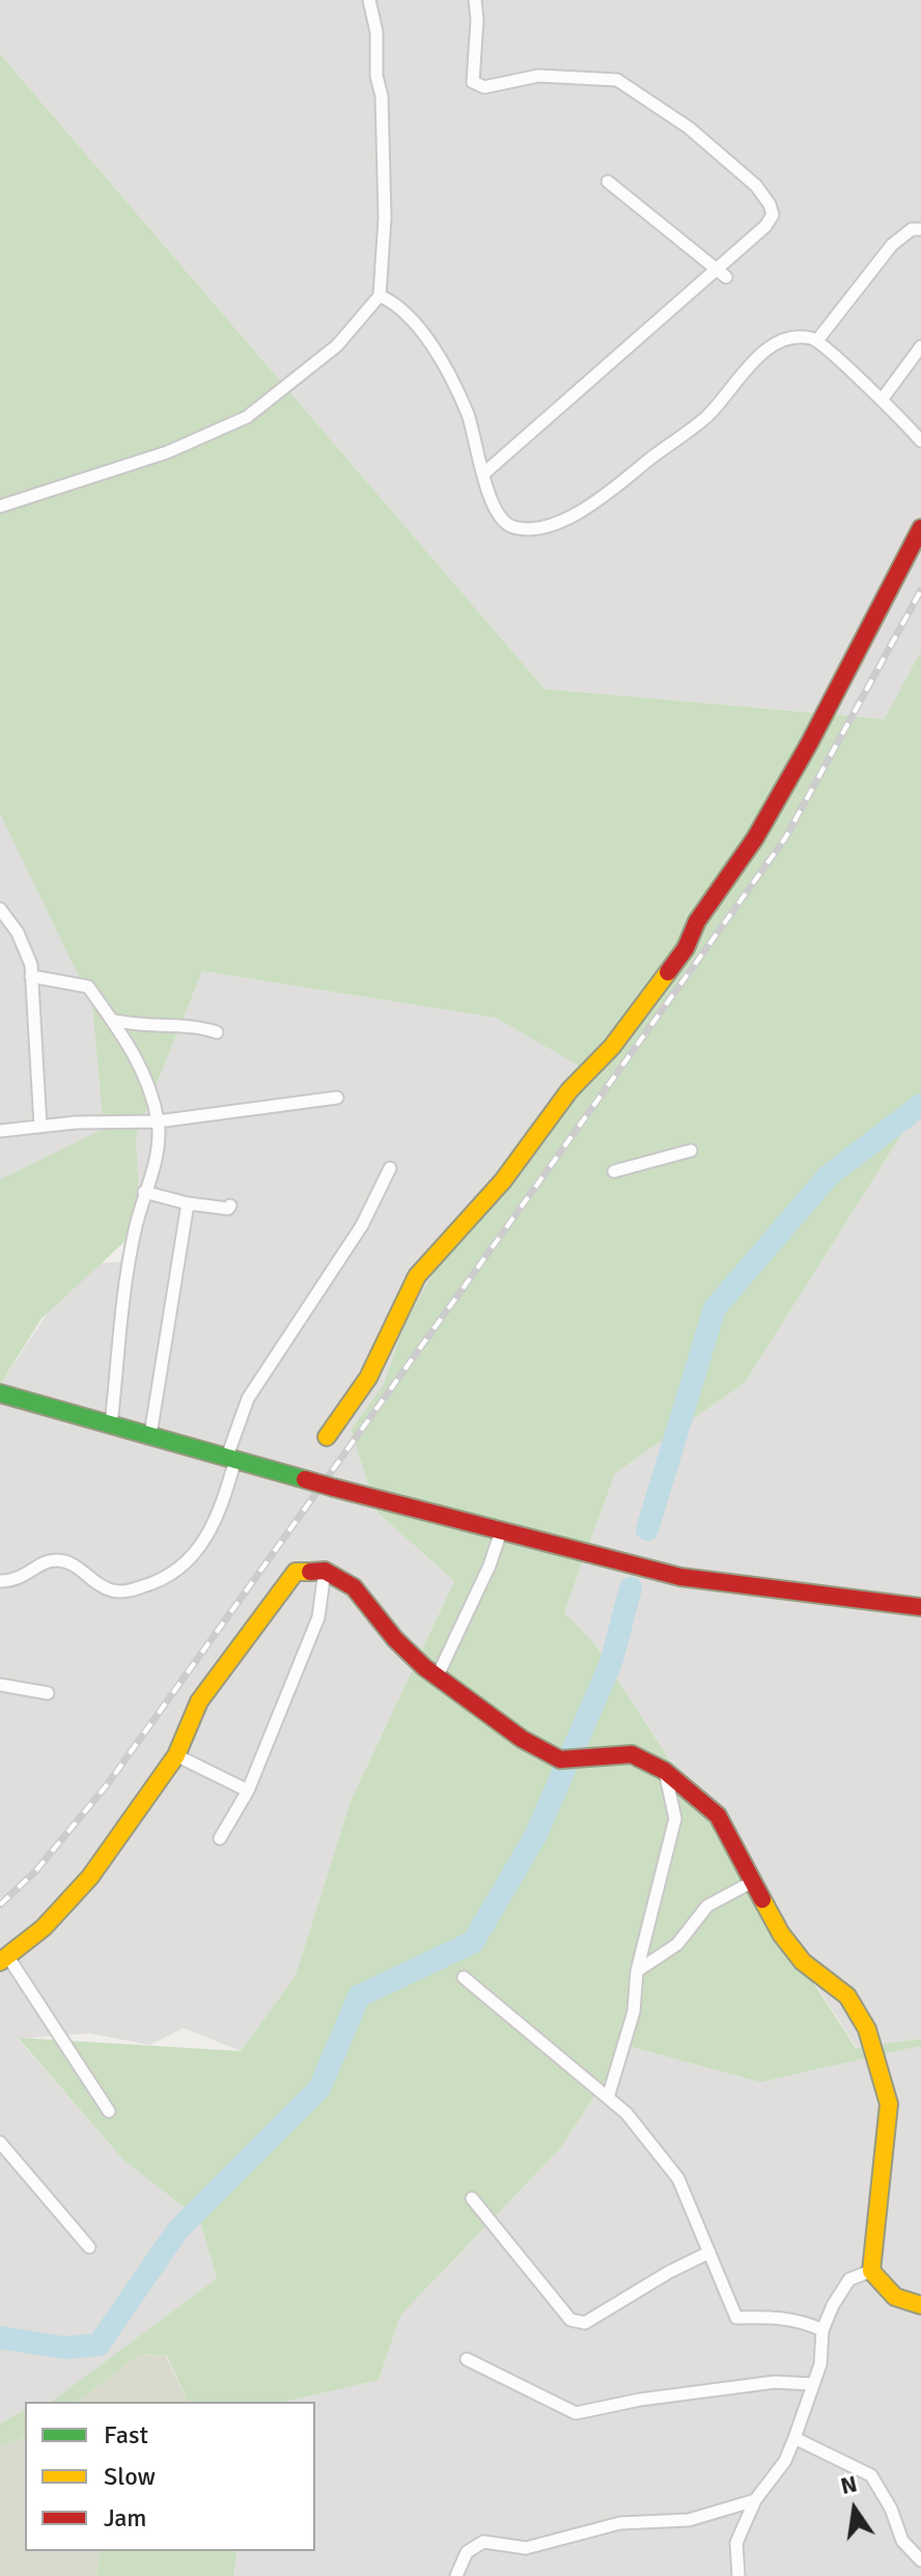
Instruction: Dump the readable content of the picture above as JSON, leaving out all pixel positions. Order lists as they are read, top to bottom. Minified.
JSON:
{"legend":["Fast","Slow","Jam"],"north":"top"}
